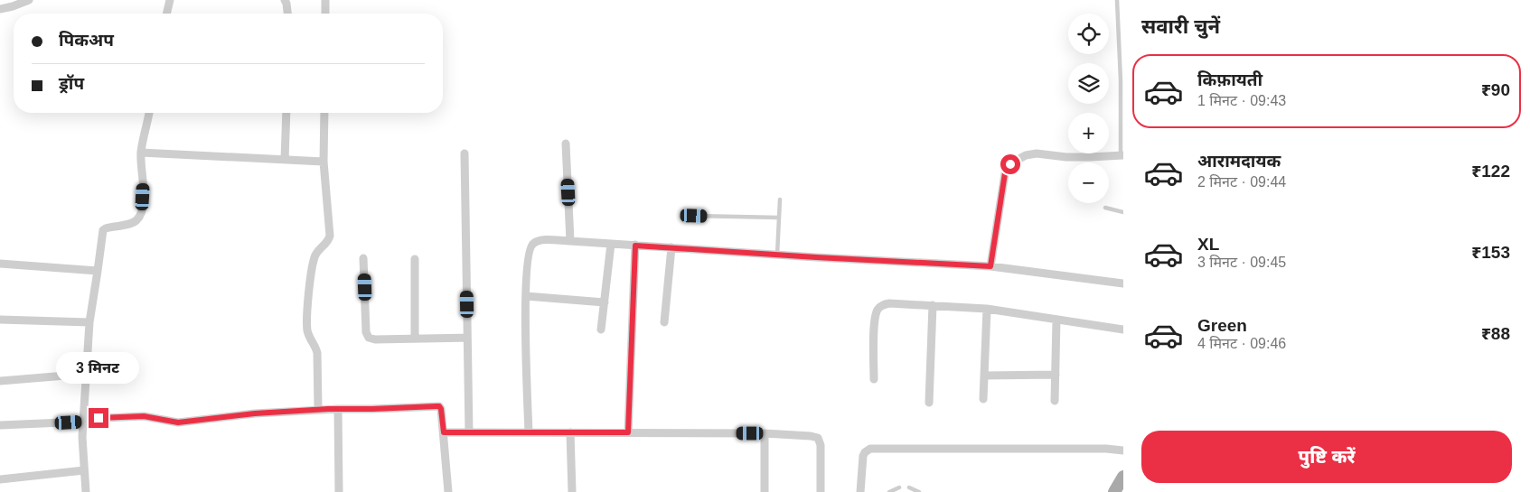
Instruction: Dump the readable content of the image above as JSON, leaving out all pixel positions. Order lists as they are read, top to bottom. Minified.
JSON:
{"page":{"heading":"सवारी चुनें","map_buttons":["+","−"],"banner":["पिकअप","ड्रॉप"],"list":[{"name":"किफ़ायती","note":"1 मिनट · 09:43","value":"₹90"},{"name":"आरामदायक","note":"2 मिनट · 09:44","value":"₹122"},{"name":"XL","note":"3 मिनट · 09:45","value":"₹153"},{"name":"Green","note":"4 मिनट · 09:46","value":"₹88"}],"bubble":"3 मिनट","buttons":"पुष्टि करें"}}
